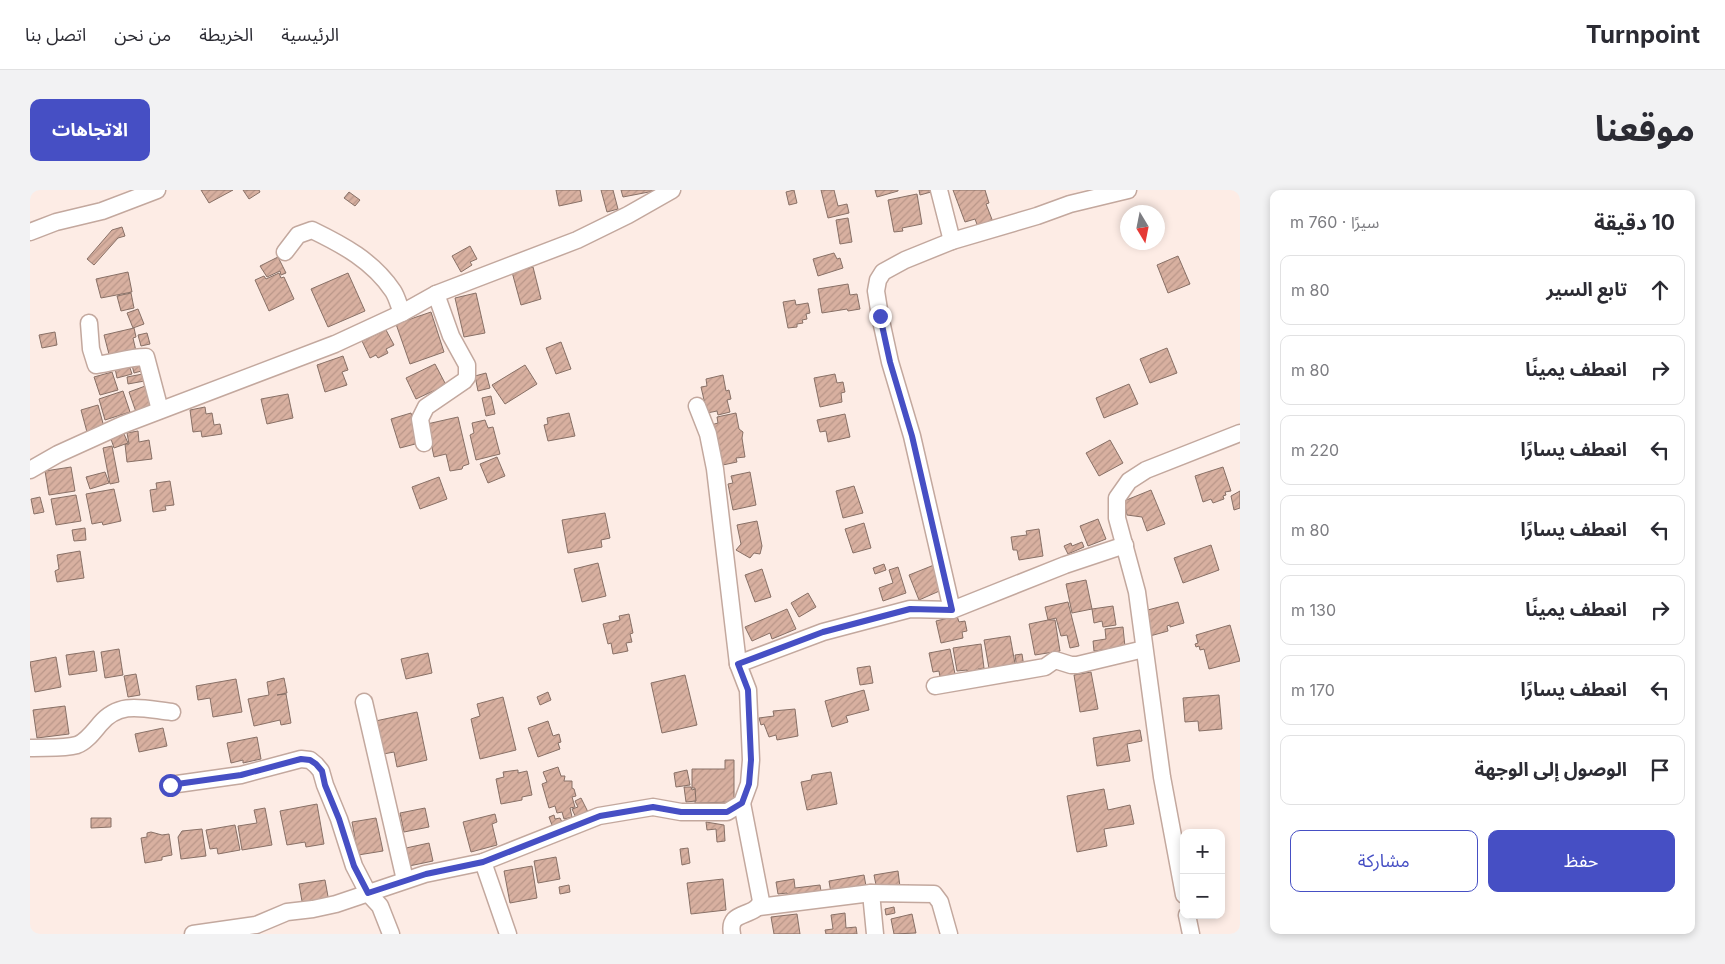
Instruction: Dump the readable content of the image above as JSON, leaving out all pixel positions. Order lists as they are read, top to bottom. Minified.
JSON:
{"north":"bottom","page":{"header":"Turnpoint","nav":["الرئيسية","الخريطة","من نحن","اتصل بنا"],"title":"موقعنا","buttons":["الاتجاهات",["حفظ","مشاركة"]],"heading":["10 دقيقة","سيرًا · 760 m"],"list":[["تابع السير","80 m"],["انعطف يمينًا","80 m"],["انعطف يسارًا","220 m"],["انعطف يسارًا","80 m"],["انعطف يمينًا","130 m"],["انعطف يسارًا","170 m"],"الوصول إلى الوجهة"],"map_buttons":["+","−"]}}
